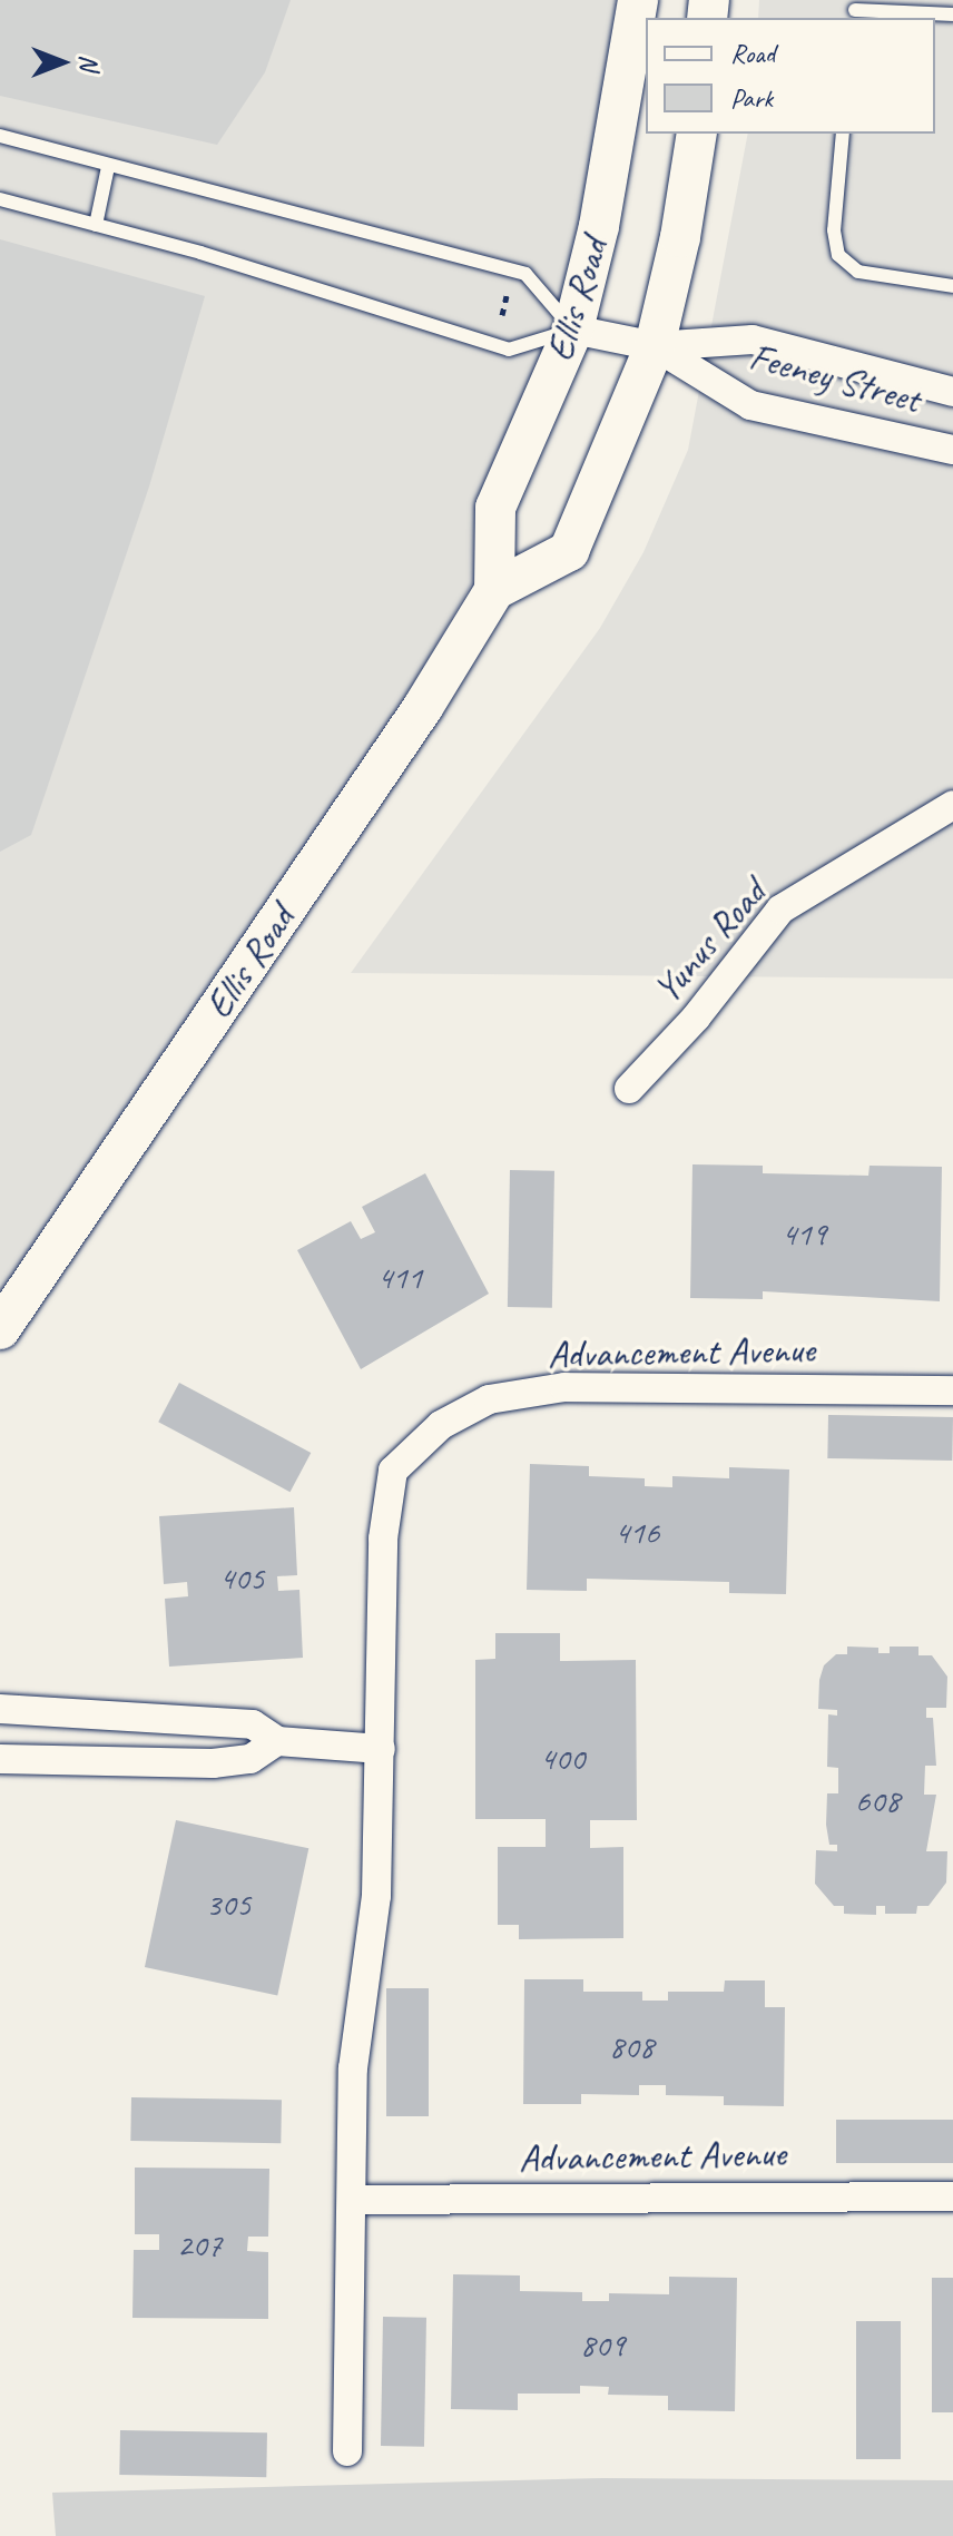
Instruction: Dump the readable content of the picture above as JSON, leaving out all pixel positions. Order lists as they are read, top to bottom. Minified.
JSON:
{"streets":{"main road":["Ellis Road"],"street":["Feeney Street","Yunus Road","Advancement Avenue"]},"crossings":[["Ellis Road","Feeney Street"]],"house_numbers":["419","411","416","405","400","608","305","808","207","809"],"legend":["Road","Park"],"north":"right"}
